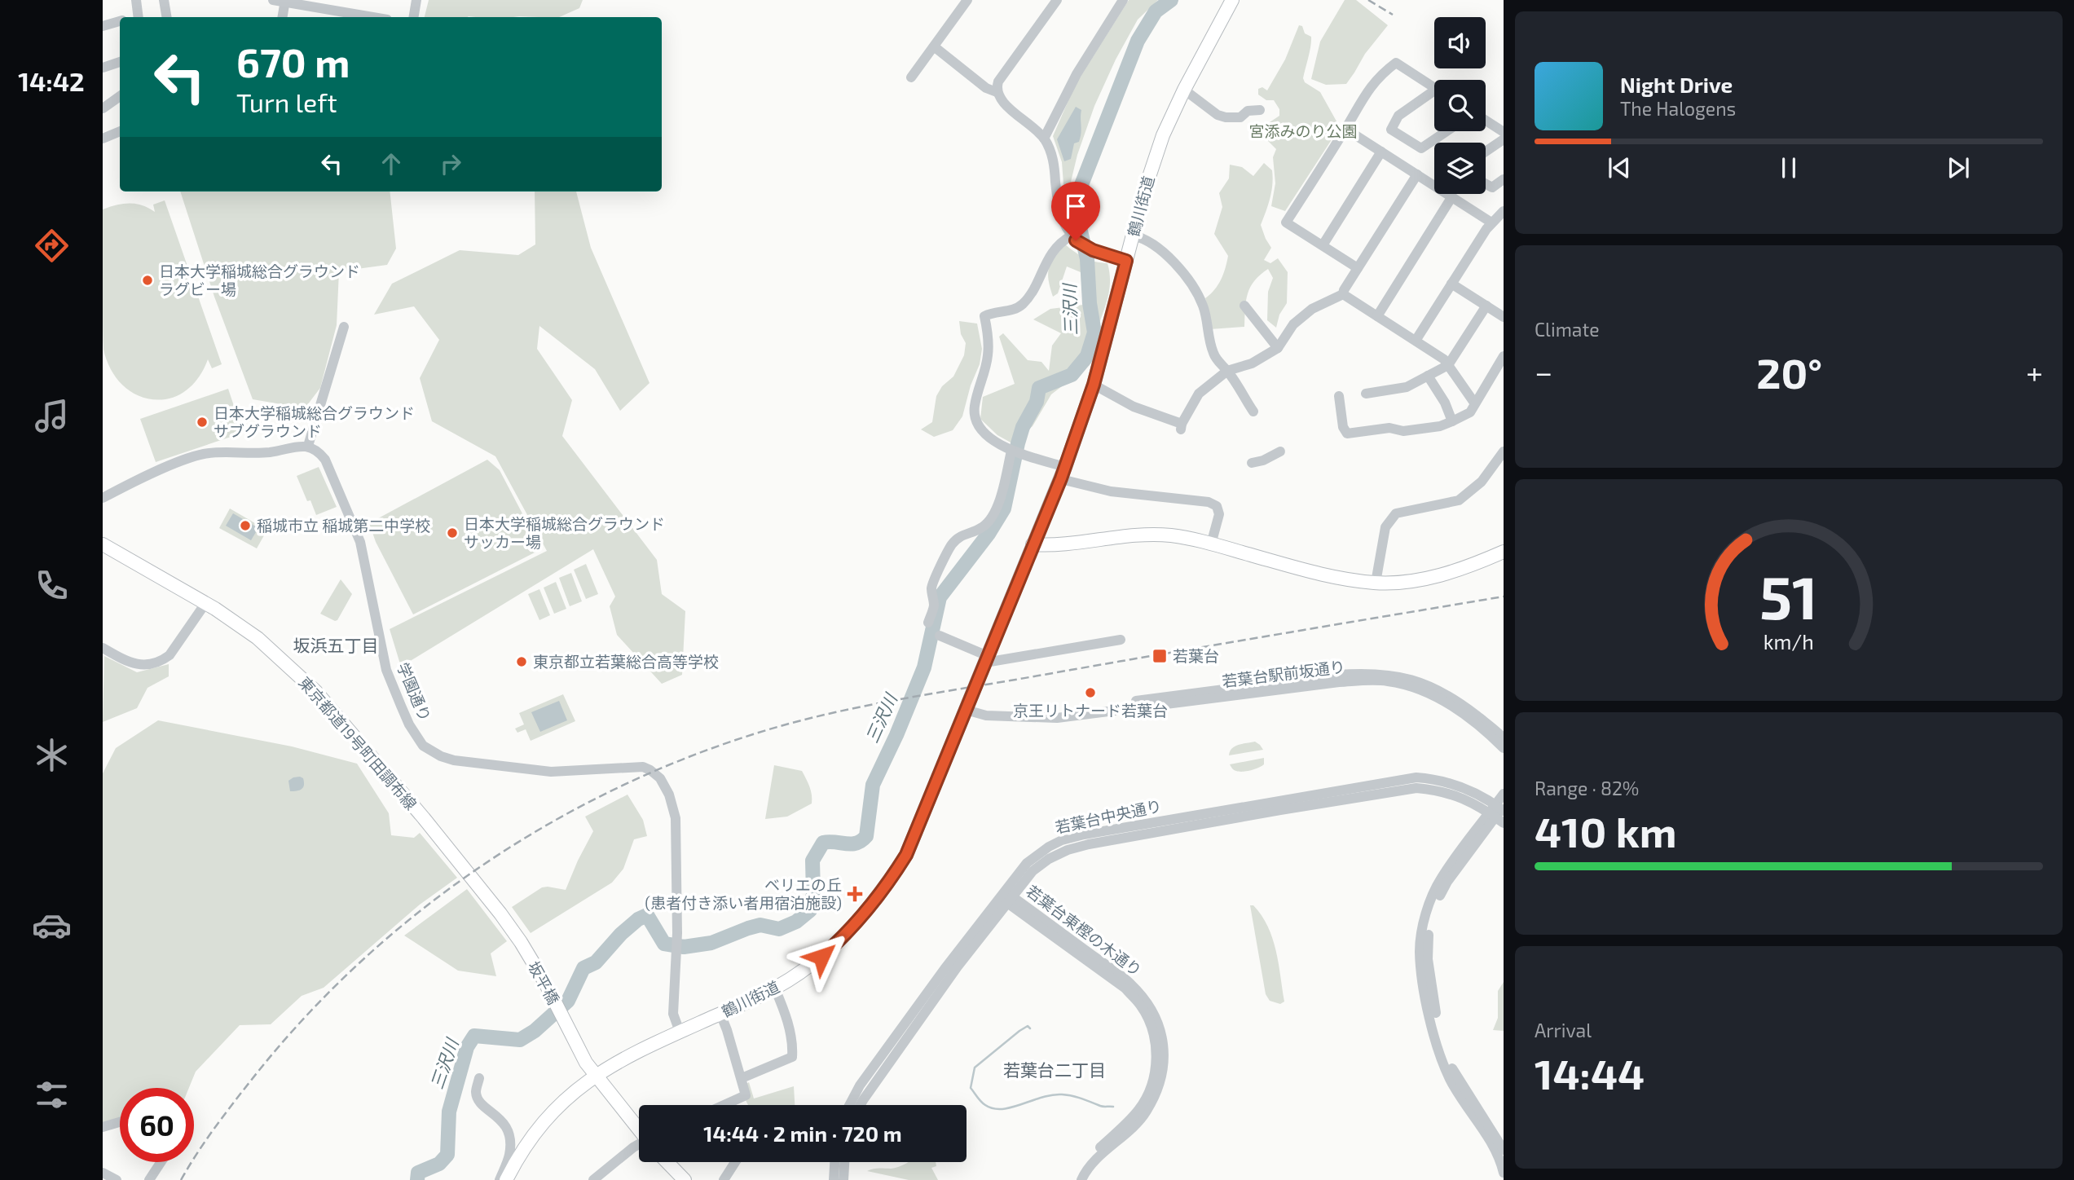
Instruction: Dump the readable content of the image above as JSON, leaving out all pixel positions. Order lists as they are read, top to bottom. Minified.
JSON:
{"streets":{"main road":["鶴川街道","東京都道19号町田調布線","坂平橋"],"street":["若葉台駅前坂通り","学園通り","若葉台中央通り","若葉台東樫の木通り"]},"crossings":[["鶴川街道","学園通り"],["鶴川街道","坂平橋"],["東京都道19号町田調布線","坂平橋"],["若葉台中央通り","若葉台東樫の木通り"]],"districts":["坂浜五丁目","若葉台二丁目"],"water":["三沢川"],"parks":["宮添みのり公園"],"places":{"other":["日本大学稲城総合グラウンド ラグビー場","日本大学稲城総合グラウンド サブグラウンド","稲城市立 稲城第二中学校","日本大学稲城総合グラウンド サッカー場","東京都立若葉総合高等学校","京王リトナード若葉台"],"transit":["若葉台"],"health":["ベリエの丘 (患者付き添い者用宿泊施設)"]},"page":{"tabs":"14:42","turn":["670 m","Turn left"],"song":["Night Drive","The Halogens"],"tile":["Climate",["Range · 82%","410 km"],["Arrival","14:44"]],"heat":["−","20°","+"],"limit":"60","trip":"14:44 · 2 min · 720 m","gauge":["51","km/h"]}}
